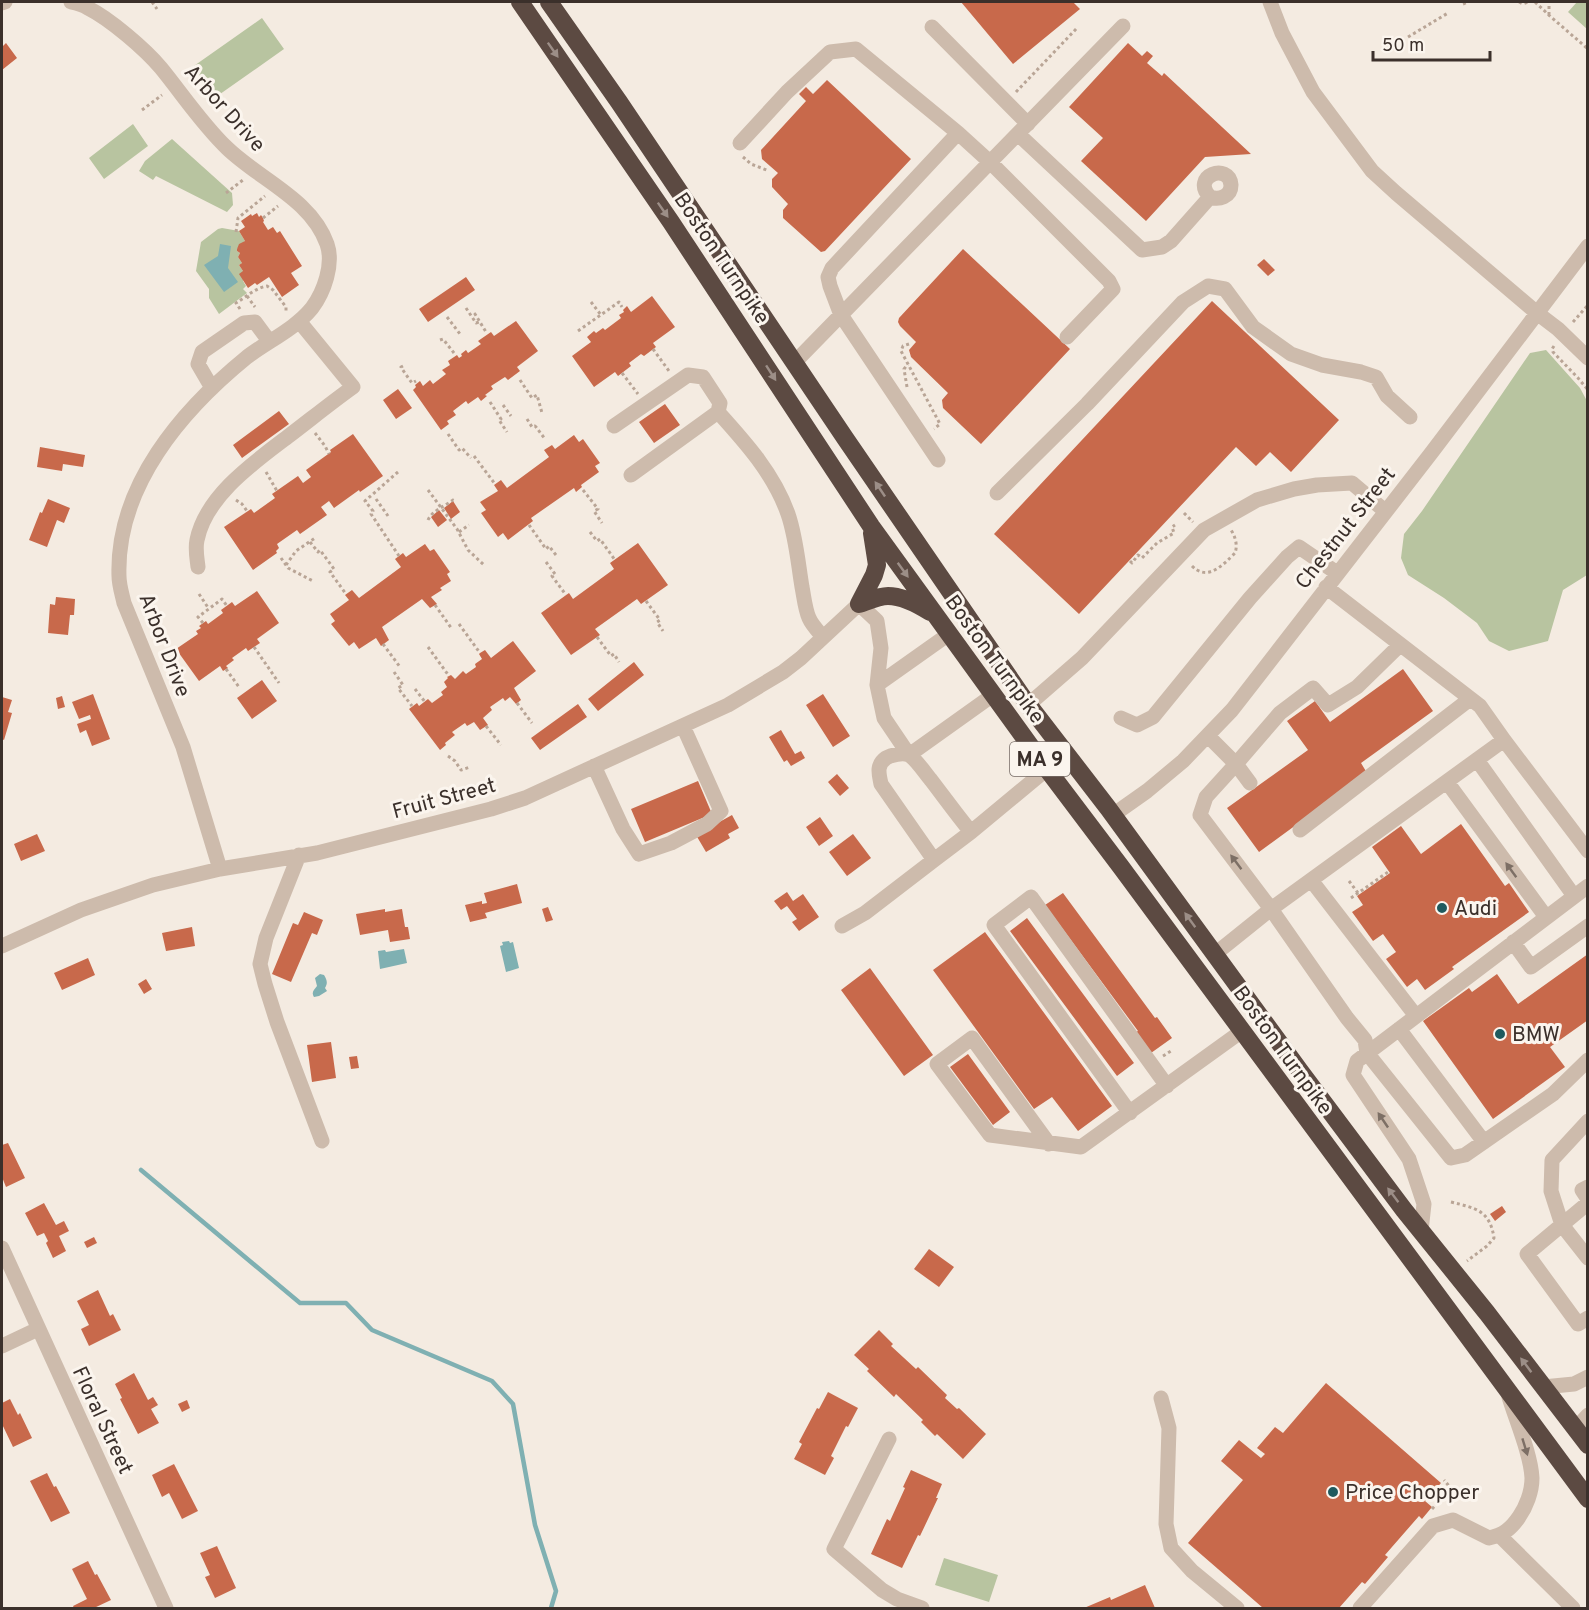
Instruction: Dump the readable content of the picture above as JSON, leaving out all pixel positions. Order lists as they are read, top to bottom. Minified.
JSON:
{"streets":{"highway":["Boston Turnpike","MA 9"],"street":["Arbor Drive","Chestnut Street","Fruit Street","Floral Street"]},"crossings":[["Arbor Drive","Fruit Street"],["Boston Turnpike","Chestnut Street"]],"places":["Audi","BMW","Price Chopper"],"scale_bar":"50 m"}
